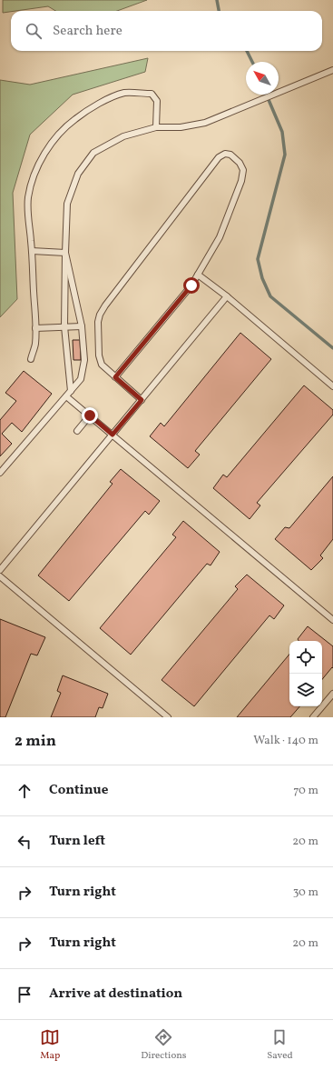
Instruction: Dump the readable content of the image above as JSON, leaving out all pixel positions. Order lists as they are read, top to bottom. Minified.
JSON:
{"north":"top left","page":{"search":"Search here","heading":["2 min","Walk · 140 m"],"list":[["Continue","70 m"],["Turn left","20 m"],["Turn right","30 m"],["Turn right","20 m"],"Arrive at destination"],"nav":["Map","Directions","Saved"]}}
